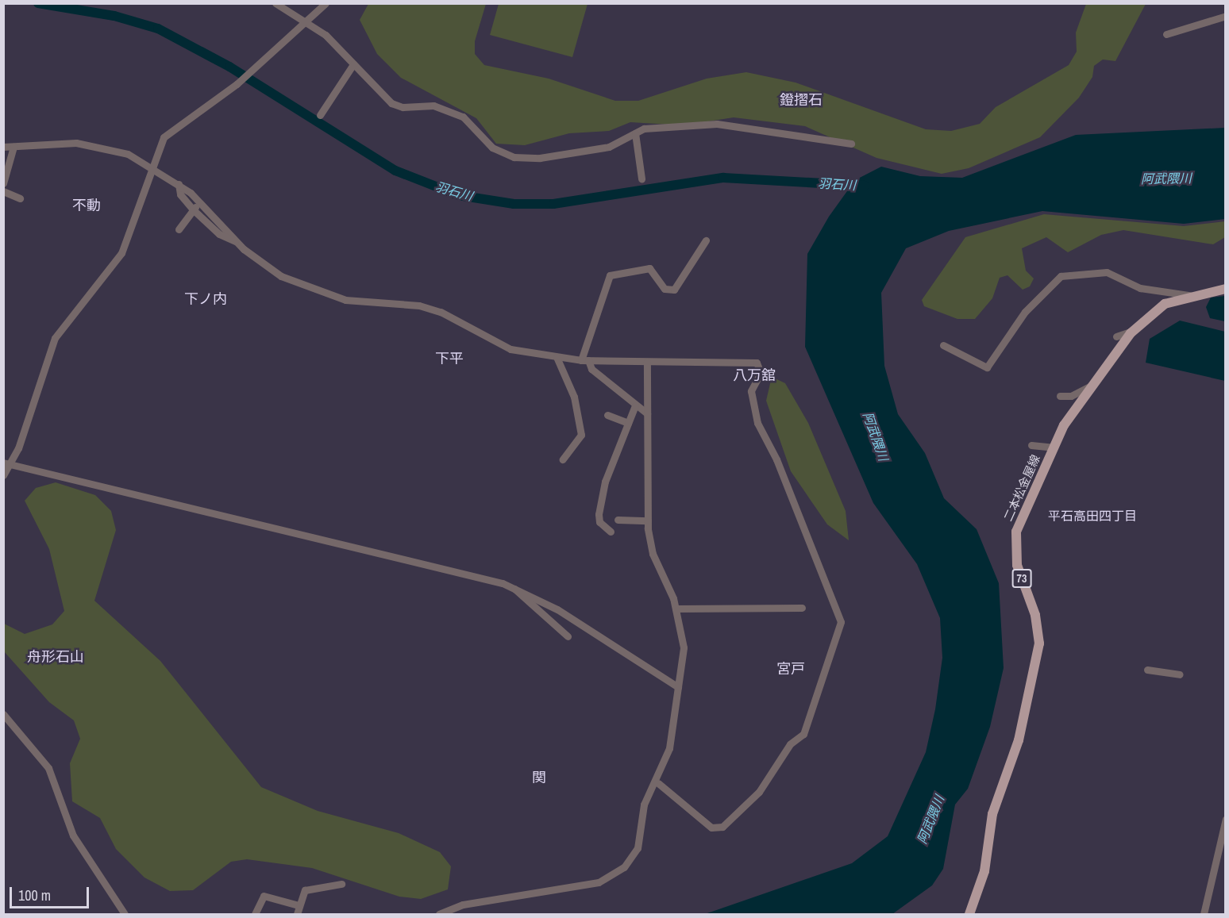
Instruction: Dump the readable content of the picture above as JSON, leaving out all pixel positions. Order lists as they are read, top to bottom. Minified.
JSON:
{"streets":{"main road":["二本松金屋線","73"]},"districts":["鐙摺石","不動","下ノ内","下平","八万舘","平石高田四丁目","舟形石山","宮戸","関"],"water":["阿武隈川","羽石川"],"scale_bar":"100 m"}
